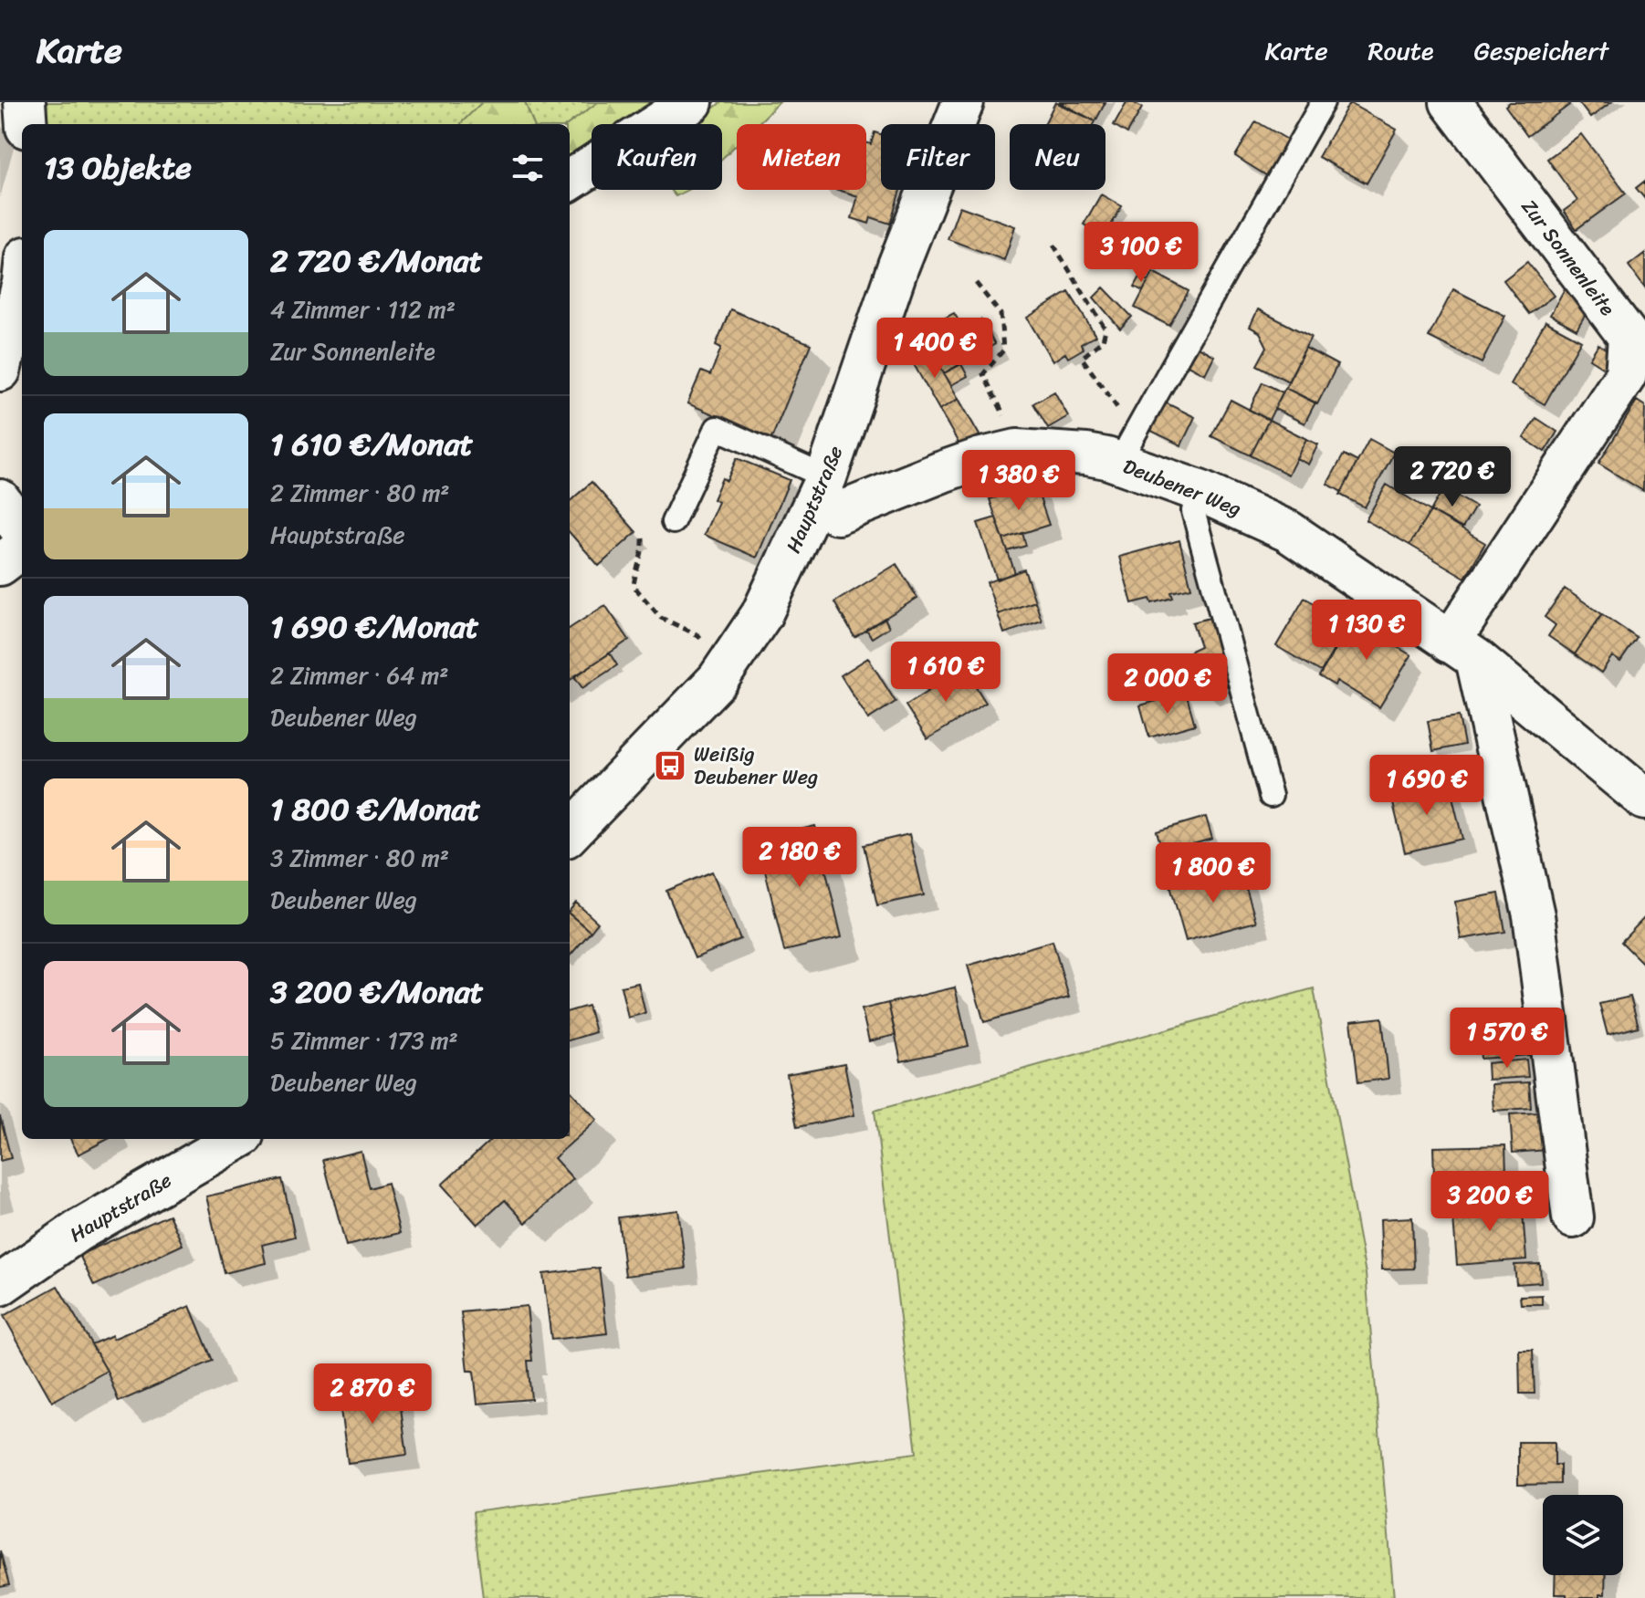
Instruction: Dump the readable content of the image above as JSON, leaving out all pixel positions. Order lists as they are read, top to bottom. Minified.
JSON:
{"streets":{"street":["Zur Sonnenleite","Deubener Weg","Hauptstraße"]},"crossings":[["Zur Sonnenleite","Deubener Weg"],["Deubener Weg","Hauptstraße"]],"places":{"bus stop":["Weißig Deubener Weg"]},"page":{"header":"Karte","nav":["Karte","Route","Gespeichert"],"chip":["Kaufen","Mieten","Filter","Neu"],"heading":"13 Objekte","list":[{"name":"2 720 €/Monat","note":"4 Zimmer · 112 m² · Zur Sonnenleite"},{"name":"1 610 €/Monat","note":"2 Zimmer · 80 m² · Hauptstraße"},{"name":"1 690 €/Monat","note":"2 Zimmer · 64 m² · Deubener Weg"},{"name":"1 800 €/Monat","note":"3 Zimmer · 80 m² · Deubener Weg"},{"name":"3 200 €/Monat","note":"5 Zimmer · 173 m² · Deubener Weg"}],"price":["3 100 €","1 400 €","2 720 €","1 380 €","1 130 €","1 610 €","2 000 €","1 690 €","2 180 €","1 800 €","1 570 €","3 200 €","2 870 €"]}}
